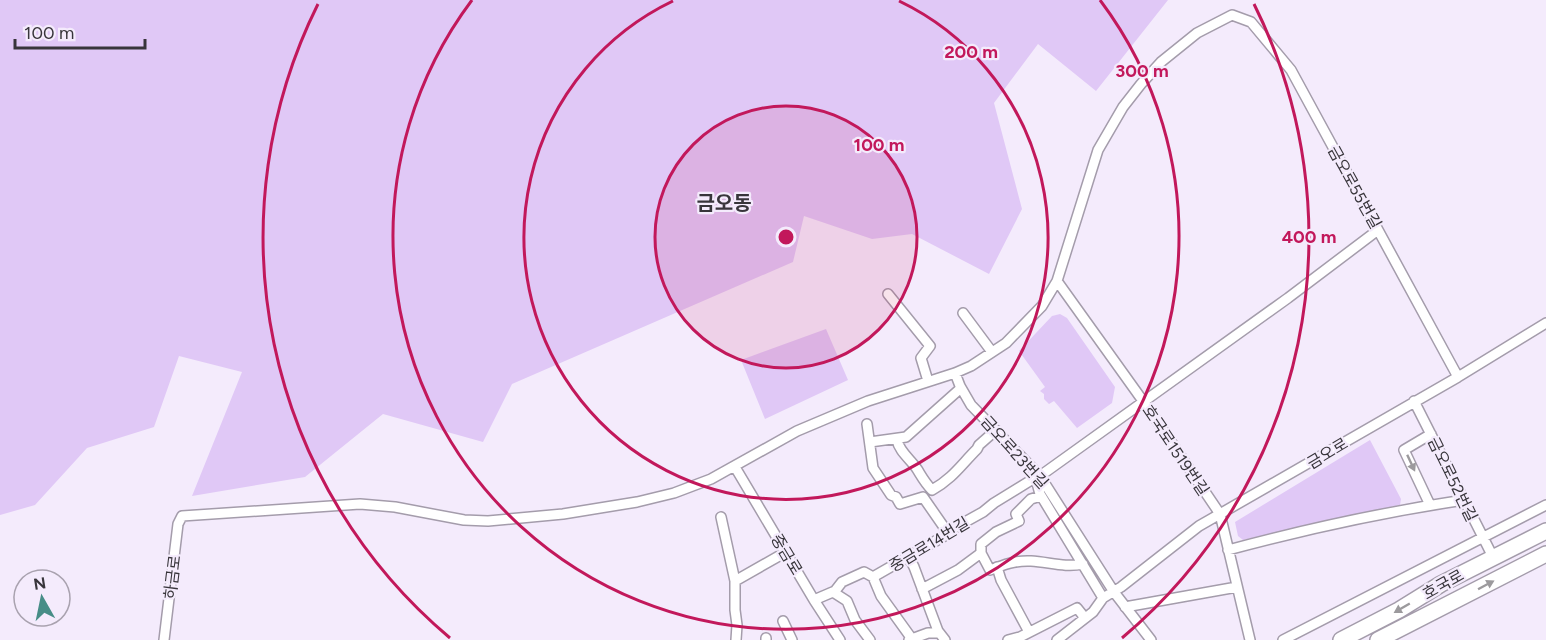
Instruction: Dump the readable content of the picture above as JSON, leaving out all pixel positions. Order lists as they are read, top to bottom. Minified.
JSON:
{"streets":{"main road":["호국로"],"street":["금오로55번길","호국로1519번길","금오로23번길","금오로","금오로52번길","중금로14번길","중금로","하금로"]},"crossings":[["금오로55번길","호국로1519번길"],["금오로55번길","금오로"],["호국로1519번길","금오로"],["금오로23번길","금오로"],["금오로23번길","중금로14번길"],["금오로","금오로52번길"],["금오로52번길","호국로"],["중금로14번길","중금로"],["중금로","하금로"]],"districts":["금오동"],"scale_bar":"100 m","north":"top","rings":["200 m","300 m","100 m","400 m"]}
